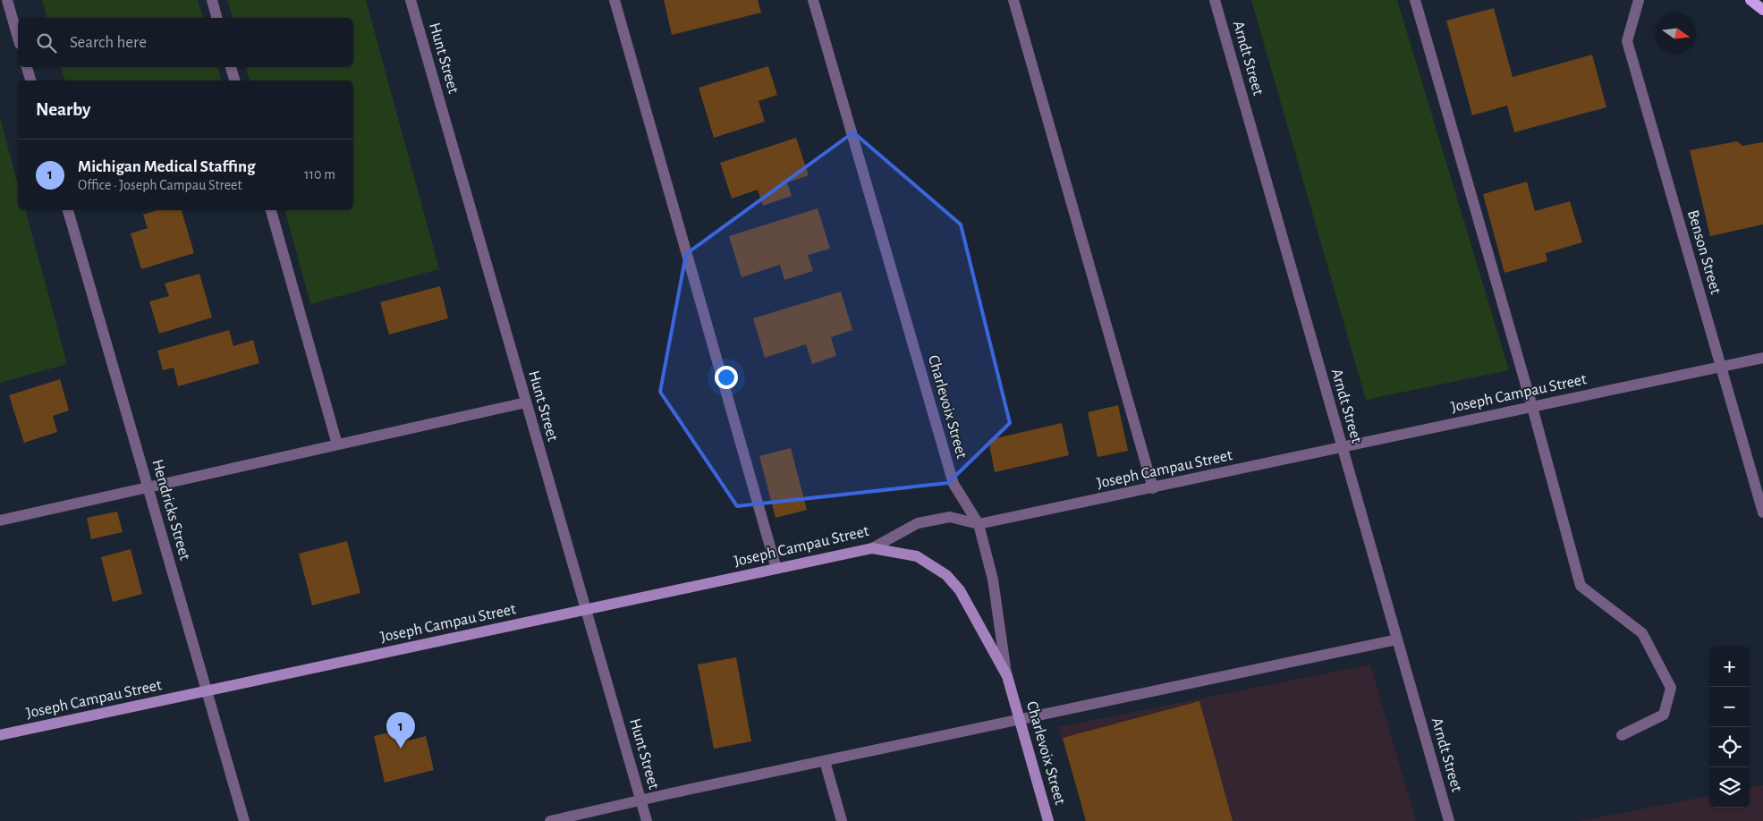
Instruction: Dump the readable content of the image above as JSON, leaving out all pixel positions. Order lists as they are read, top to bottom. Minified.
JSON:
{"streets":{"street":["Hunt Street","Arndt Street","Benson Street","Joseph Campau Street","Charlevoix Street","Hendricks Street"]},"crossings":[["Hunt Street","Joseph Campau Street"],["Arndt Street","Joseph Campau Street"],["Benson Street","Joseph Campau Street"],["Joseph Campau Street","Charlevoix Street"],["Joseph Campau Street","Hendricks Street"]],"north":"right","page":{"search":"Search here","heading":"Nearby","list":[{"mark":"1","name":"Michigan Medical Staffing","note":"Office · Joseph Campau Street","value":"110 m"}],"map_buttons":["+","−"],"pins":"1"}}
